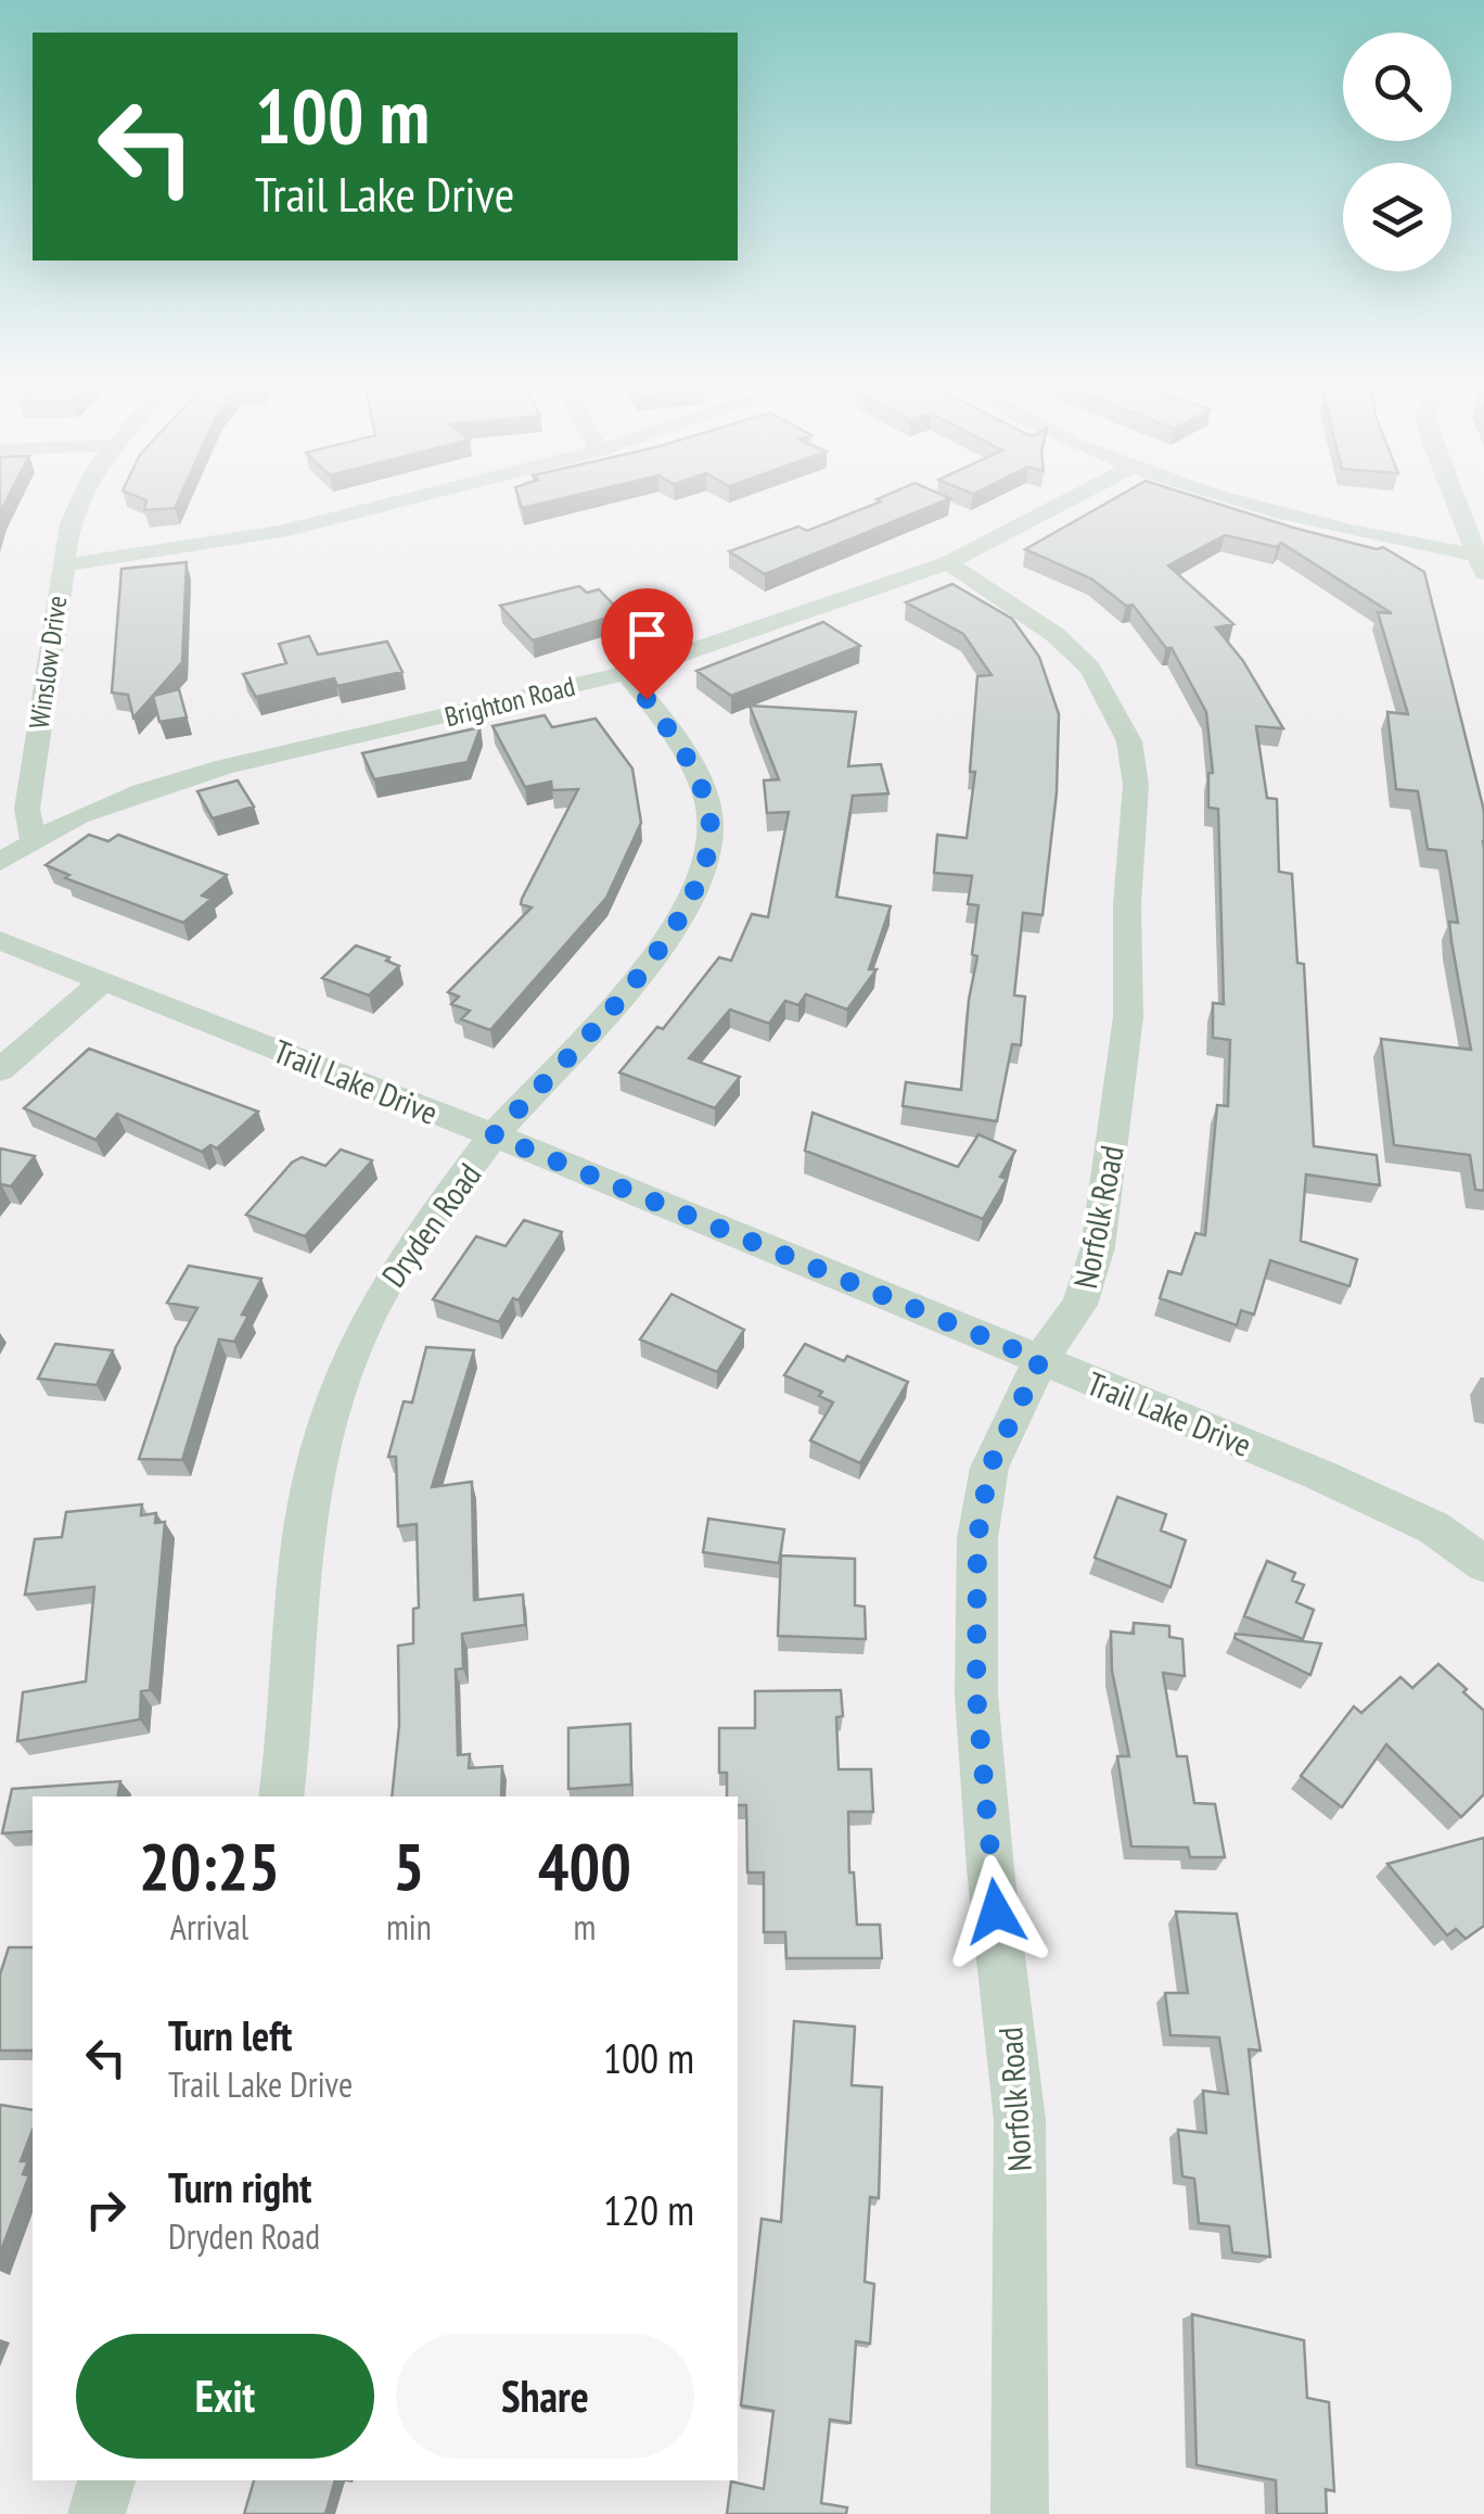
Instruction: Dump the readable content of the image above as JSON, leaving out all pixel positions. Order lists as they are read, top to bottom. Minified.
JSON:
{"streets":{"street":["Winslow Drive","Brighton Road","Trail Lake Drive","Norfolk Road","Dryden Road"]},"crossings":[["Winslow Drive","Brighton Road"],["Brighton Road","Norfolk Road"],["Brighton Road","Dryden Road"],["Trail Lake Drive","Norfolk Road"],["Trail Lake Drive","Dryden Road"]],"page":{"turn":["100 m","Trail Lake Drive"],"eta":["20:25","Arrival","5","min","400","m"],"list":[{"name":"Turn left","note":"Trail Lake Drive","value":"100 m"},{"name":"Turn right","note":"Dryden Road","value":"120 m"}],"buttons":["Exit","Share"]}}
